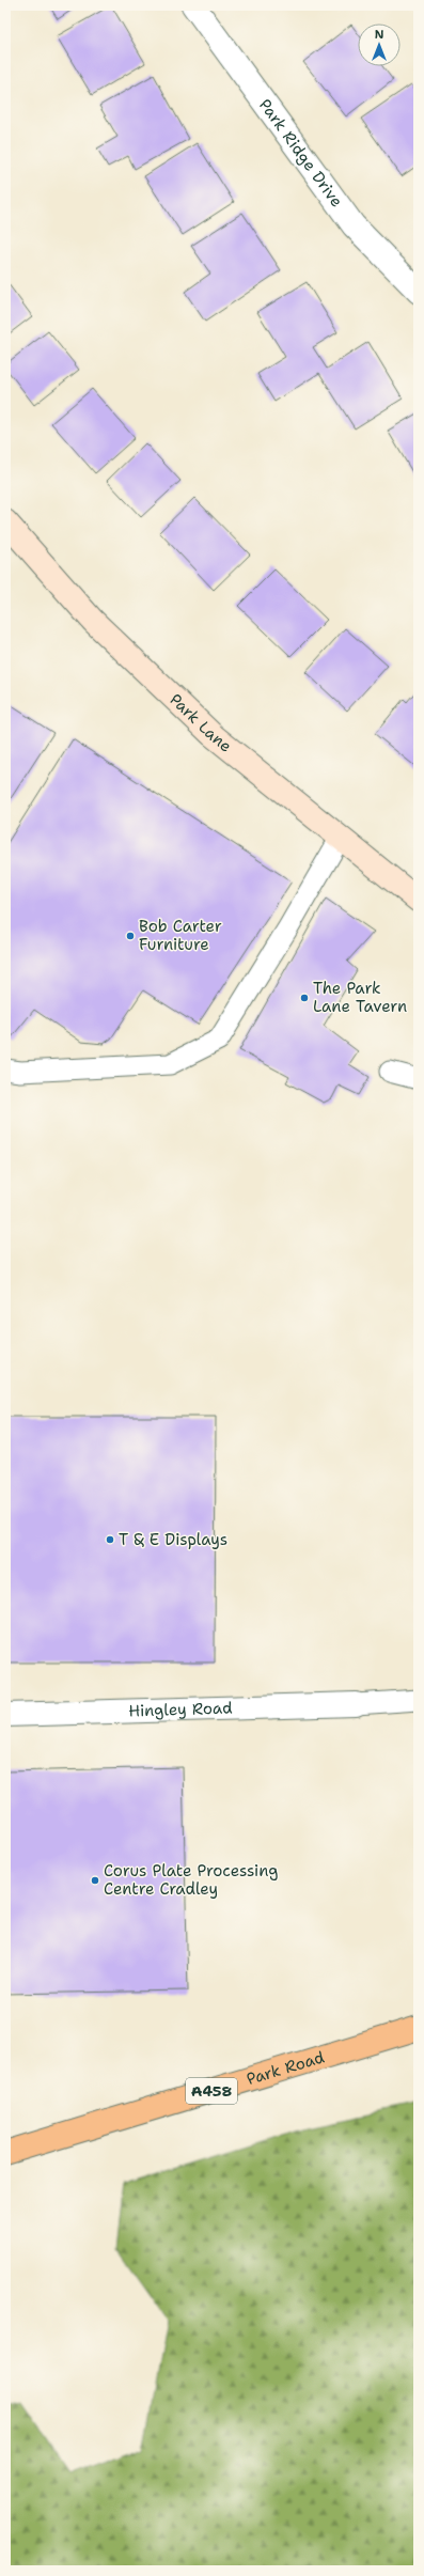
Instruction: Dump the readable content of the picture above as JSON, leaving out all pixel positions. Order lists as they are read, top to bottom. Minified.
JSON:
{"streets":{"highway":["Park Road","A458"],"main road":["Park Lane"],"street":["Park Ridge Drive","Hingley Road"]},"places":["Bob Carter Furniture","The Park Lane Tavern","T & E Displays","Corus Plate Processing Centre Cradley"],"north":"top"}
